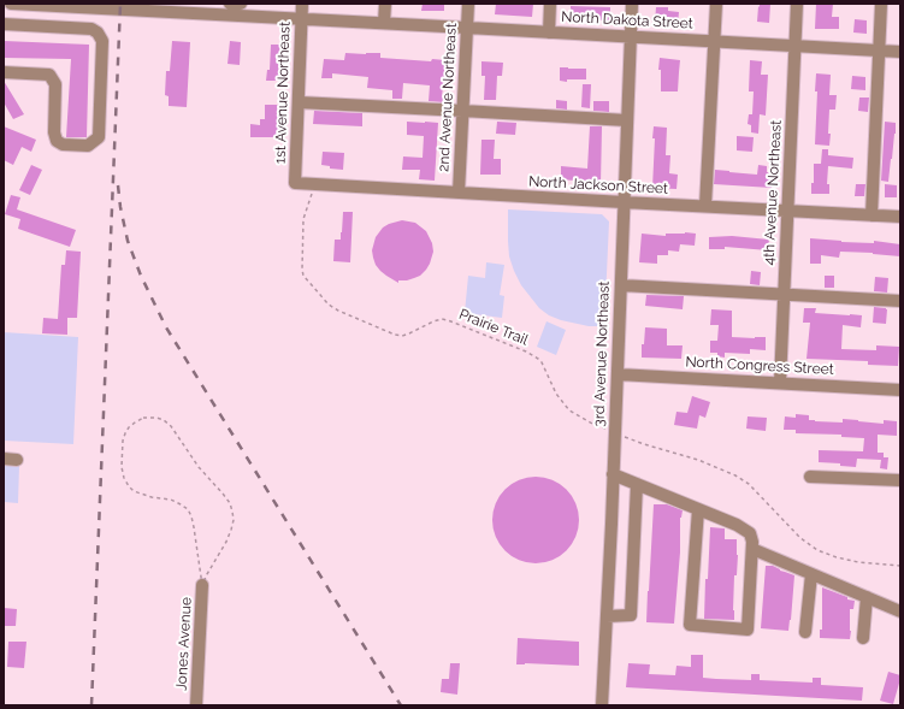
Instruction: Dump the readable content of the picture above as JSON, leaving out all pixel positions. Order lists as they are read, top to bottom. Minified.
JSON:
{"streets":{"street":["North Dakota Street","1st Avenue Northeast","2nd Avenue Northeast","North Jackson Street","4th Avenue Northeast","3rd Avenue Northeast","North Congress Street","Jones Avenue"],"path":["Prairie Trail"]},"crossings":[["North Dakota Street","1st Avenue Northeast"],["North Dakota Street","2nd Avenue Northeast"],["North Dakota Street","4th Avenue Northeast"],["North Dakota Street","3rd Avenue Northeast"],["1st Avenue Northeast","North Jackson Street"],["2nd Avenue Northeast","North Jackson Street"],["North Jackson Street","4th Avenue Northeast"],["North Jackson Street","Prairie Trail"],["North Jackson Street","3rd Avenue Northeast"],["4th Avenue Northeast","North Congress Street"],["Prairie Trail","3rd Avenue Northeast"],["3rd Avenue Northeast","North Congress Street"]]}
